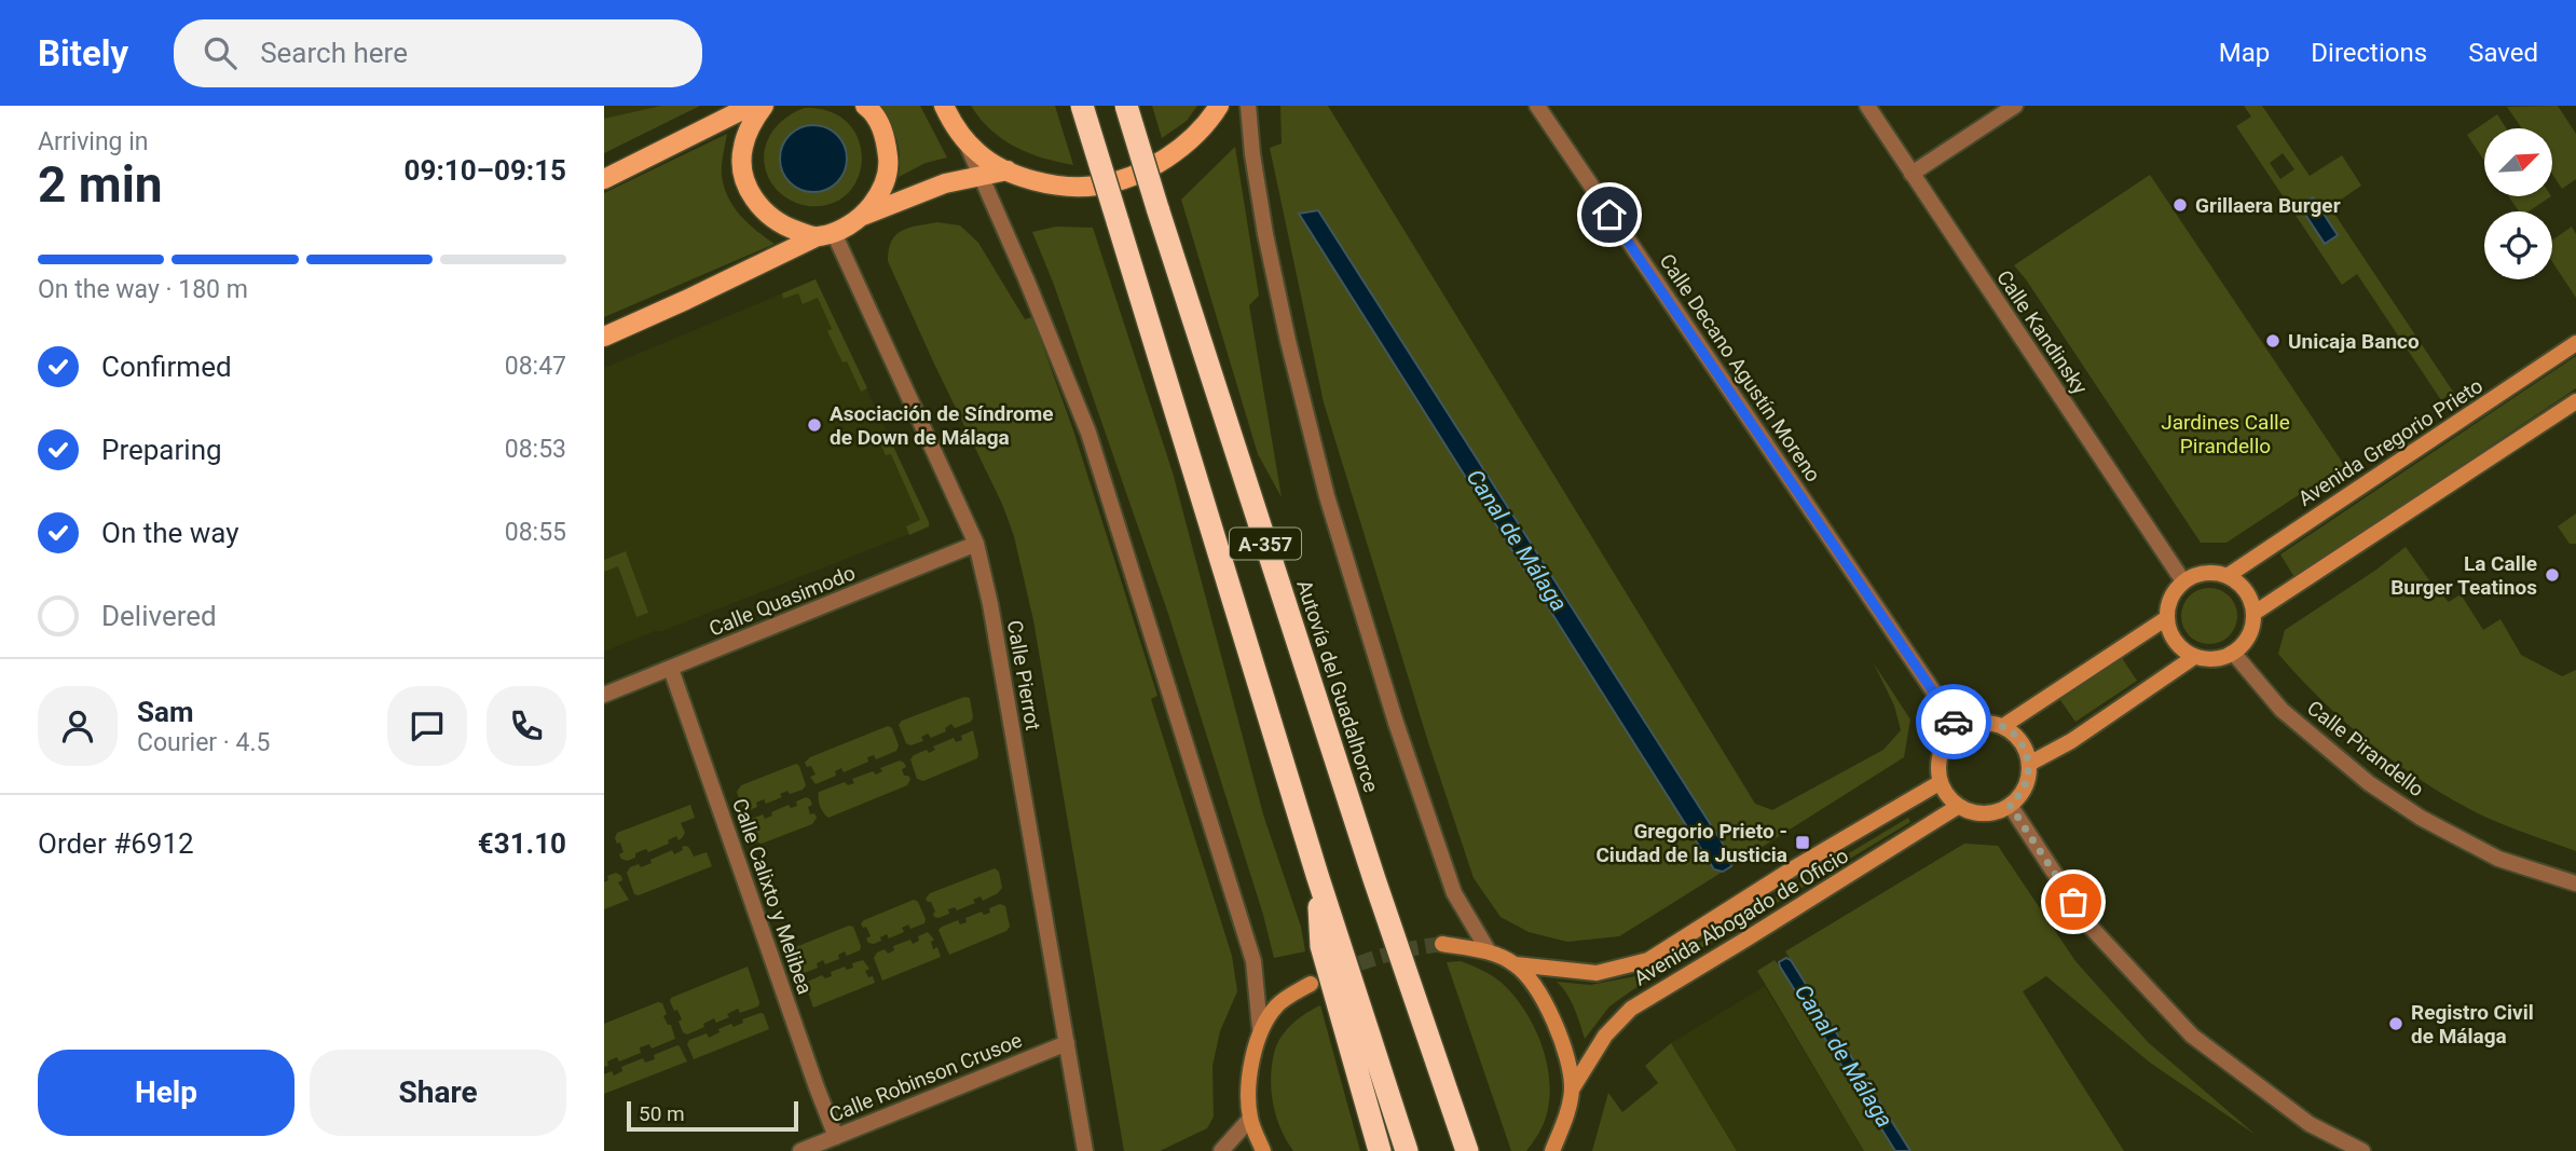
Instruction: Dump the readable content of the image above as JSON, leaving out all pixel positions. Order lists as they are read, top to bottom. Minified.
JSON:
{"streets":{"highway":["A-357","Autovía del Guadalhorce"],"street":["Calle Kandinsky","Calle Decano Agustín Moreno","Avenida Gregorio Prieto","Calle Quasimodo","Calle Pierrot","Calle Pirandello","Calle Calixto y Melibea","Avenida Abogado de Oficio","Calle Robinson Crusoe"]},"crossings":[["Calle Kandinsky","Avenida Gregorio Prieto"],["Calle Kandinsky","Calle Pirandello"],["Calle Decano Agustín Moreno","Avenida Abogado de Oficio"],["Avenida Gregorio Prieto","Calle Pirandello"],["Calle Quasimodo","Calle Pierrot"],["Calle Quasimodo","Calle Calixto y Melibea"],["Calle Pierrot","Calle Robinson Crusoe"],["Calle Calixto y Melibea","Calle Robinson Crusoe"]],"water":["Canal de Málaga"],"parks":["Jardines Calle Pirandello"],"places":{"other":["Grillaera Burger","Unicaja Banco","Asociación de Síndrome de Down de Málaga","La Calle Burger Teatinos","Registro Civil de Málaga"],"transit":["Gregorio Prieto - Ciudad de la Justicia"]},"scale_bar":"50 m","north":"top right","page":{"header":"Bitely","search":"Search here","nav":["Map","Directions","Saved"],"heading":["2 min","Arriving in","09:10–09:15"],"panel":["Sam","Courier · 4.5","Order #6912","€31.10"],"bar":"On the way · 180 m","list":[["Confirmed","08:47"],["Preparing","08:53"],["On the way","08:55"],"Delivered"],"buttons":["Help","Share"],"scale":"50 m"}}
